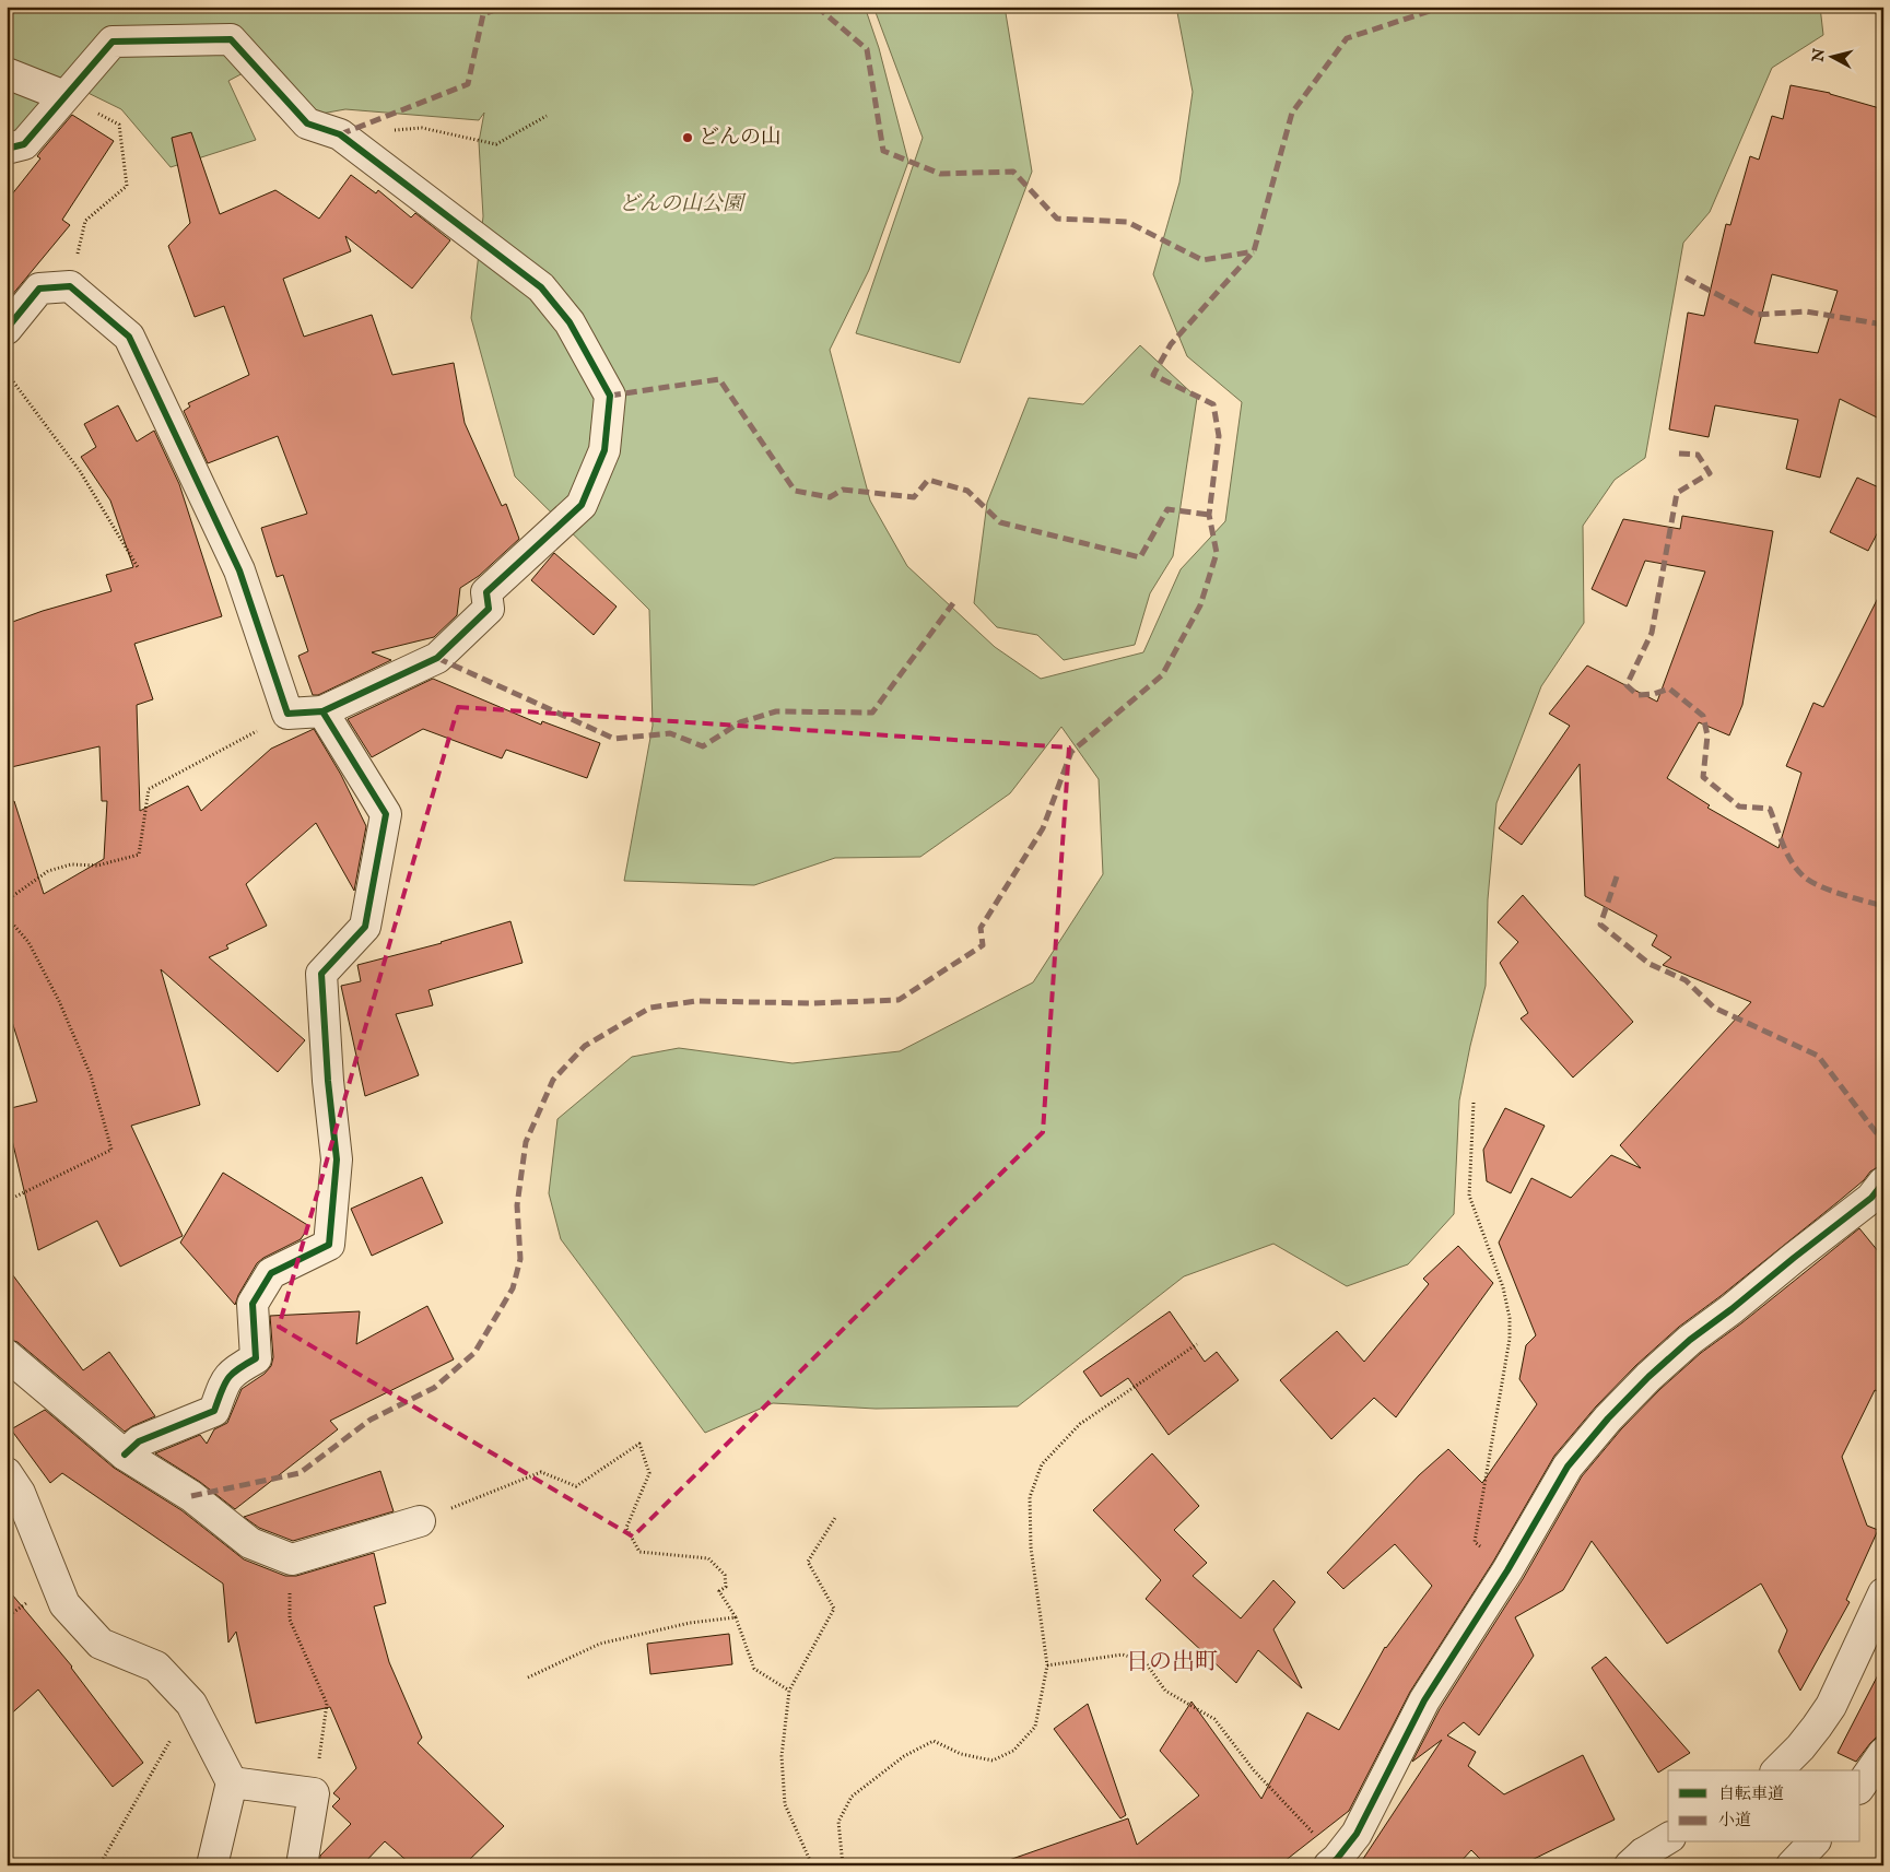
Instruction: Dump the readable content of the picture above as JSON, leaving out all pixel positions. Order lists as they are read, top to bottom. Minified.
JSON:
{"districts":["日の出町"],"parks":["どんの山公園"],"places":["どんの山"],"legend":["自転車道","小道"],"north":"left"}
